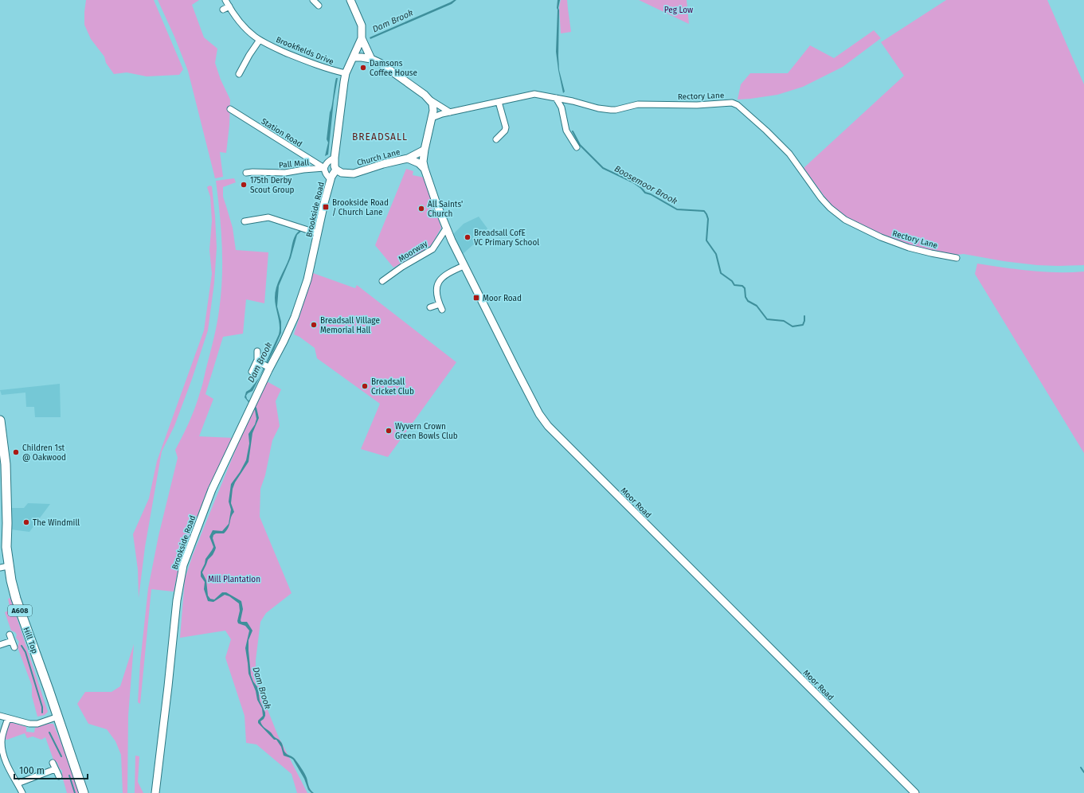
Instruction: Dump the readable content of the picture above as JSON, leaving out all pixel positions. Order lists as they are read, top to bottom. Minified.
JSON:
{"streets":{"main road":["A608","Hill Top"],"street":["Brookfields Drive","Rectory Lane","Station Road","Church Lane","Pall Mall","Brookside Road","Moorway","Moor Road"]},"crossings":[["Rectory Lane","Moor Road"],["Station Road","Pall Mall"],["Station Road","Brookside Road"],["Church Lane","Brookside Road"],["Church Lane","Moor Road"],["Moorway","Moor Road"]],"districts":["BREADSALL"],"water":["Dam Brook","Boosemoor Brook"],"parks":["Peg Low","Mill Plantation"],"places":{"other":["Damsons Coffee House","175th Derby Scout Group","All Saints' Church","Breadsall CofE VC Primary School","Breadsall Village Memorial Hall","Breadsall Cricket Club","Wyvern Crown Green Bowls Club","Children 1st @ Oakwood","The Windmill"],"transit":["Brookside Road / Church Lane","Moor Road"]},"scale_bar":"100 m"}
